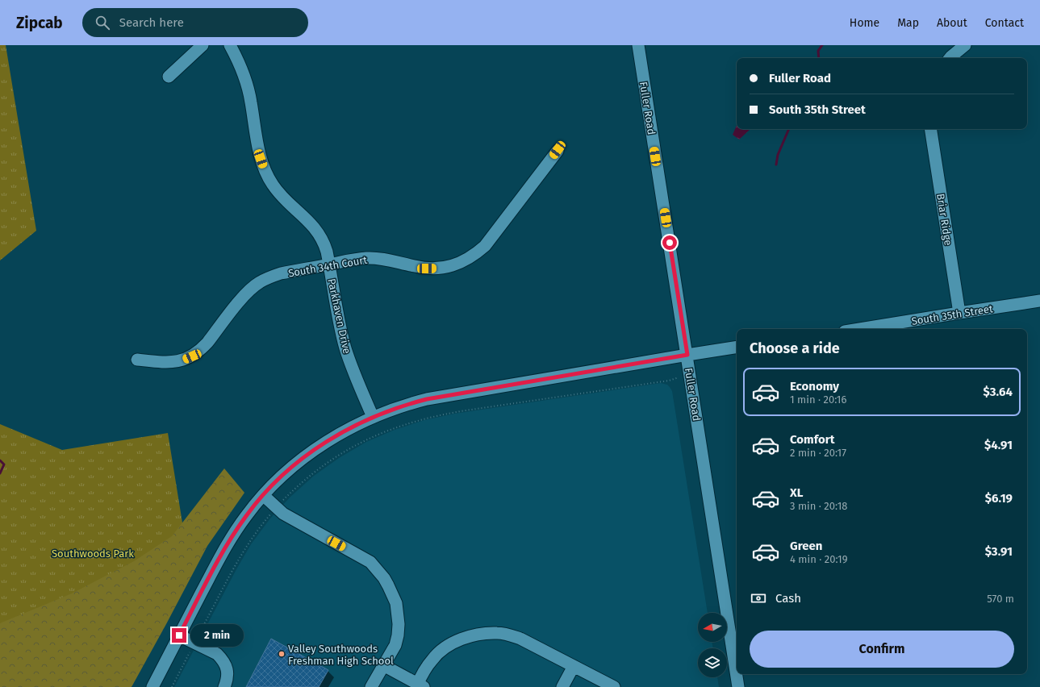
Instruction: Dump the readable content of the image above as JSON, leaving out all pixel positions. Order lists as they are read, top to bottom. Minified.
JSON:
{"streets":{"street":["Fuller Road","Briar Ridge","South 34th Court","South 35th Street","Parkhaven Drive"]},"crossings":[["Briar Ridge","South 35th Street"],["South 34th Court","Parkhaven Drive"]],"parks":["Southwoods Park"],"places":["Valley Southwoods Freshman High School"],"north":"left","page":{"header":"Zipcab","search":"Search here","nav":["Home","Map","About","Contact"],"banner":["Fuller Road","South 35th Street"],"heading":"Choose a ride","list":[{"name":"Economy","note":"1 min · 20:16","value":"$3.64"},{"name":"Comfort","note":"2 min · 20:17","value":"$4.91"},{"name":"XL","note":"3 min · 20:18","value":"$6.19"},{"name":"Green","note":"4 min · 20:19","value":"$3.91"}],"pay":["Cash","570 m"],"bubble":"2 min","buttons":"Confirm"}}
